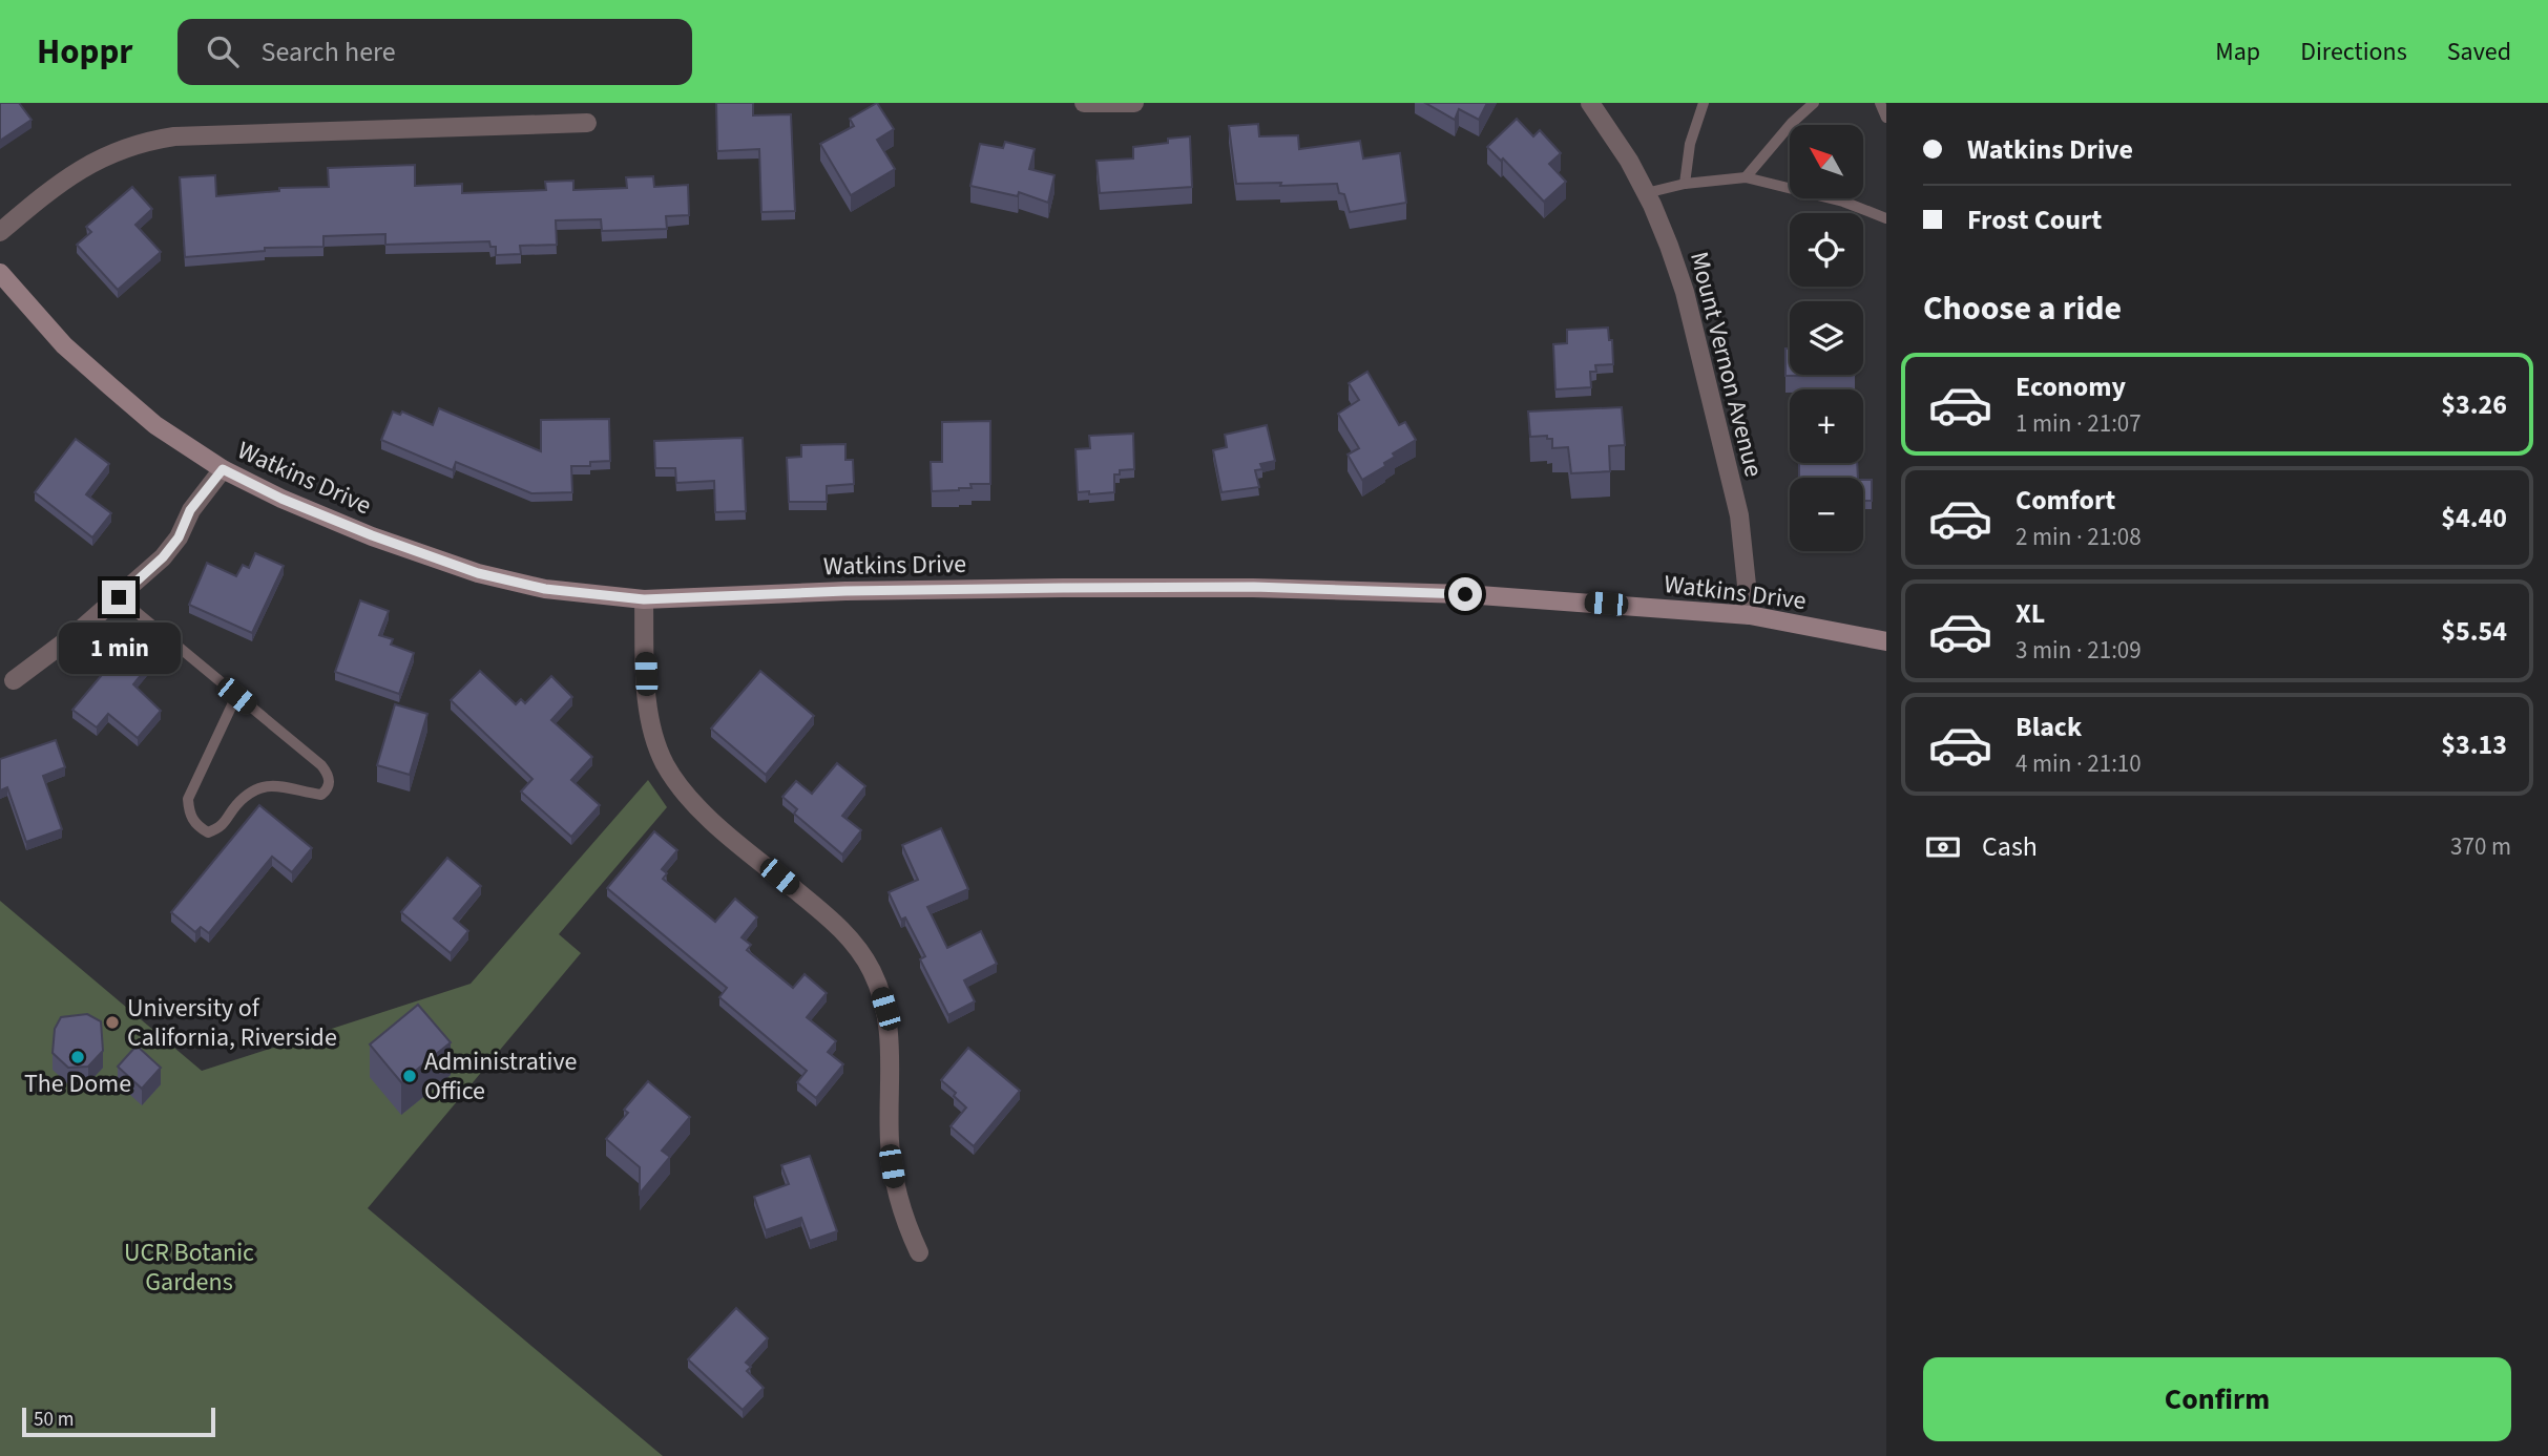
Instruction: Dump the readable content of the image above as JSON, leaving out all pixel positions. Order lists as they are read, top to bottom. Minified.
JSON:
{"streets":{"main road":["Watkins Drive"],"street":["Mount Vernon Avenue"]},"crossings":[["Mount Vernon Avenue","Watkins Drive"]],"parks":["UCR Botanic Gardens"],"places":["University of California, Riverside","The Dome","Administrative Office"],"scale_bar":"50 m","north":"top left","page":{"header":"Hoppr","search":"Search here","nav":["Map","Directions","Saved"],"banner":["Watkins Drive","Frost Court"],"map_buttons":["+","−"],"heading":"Choose a ride","list":[{"name":"Economy","note":"1 min · 21:07","value":"$3.26"},{"name":"Comfort","note":"2 min · 21:08","value":"$4.40"},{"name":"XL","note":"3 min · 21:09","value":"$5.54"},{"name":"Black","note":"4 min · 21:10","value":"$3.13"}],"bubble":"1 min","pay":["Cash","370 m"],"buttons":"Confirm","scale":"50 m"}}
